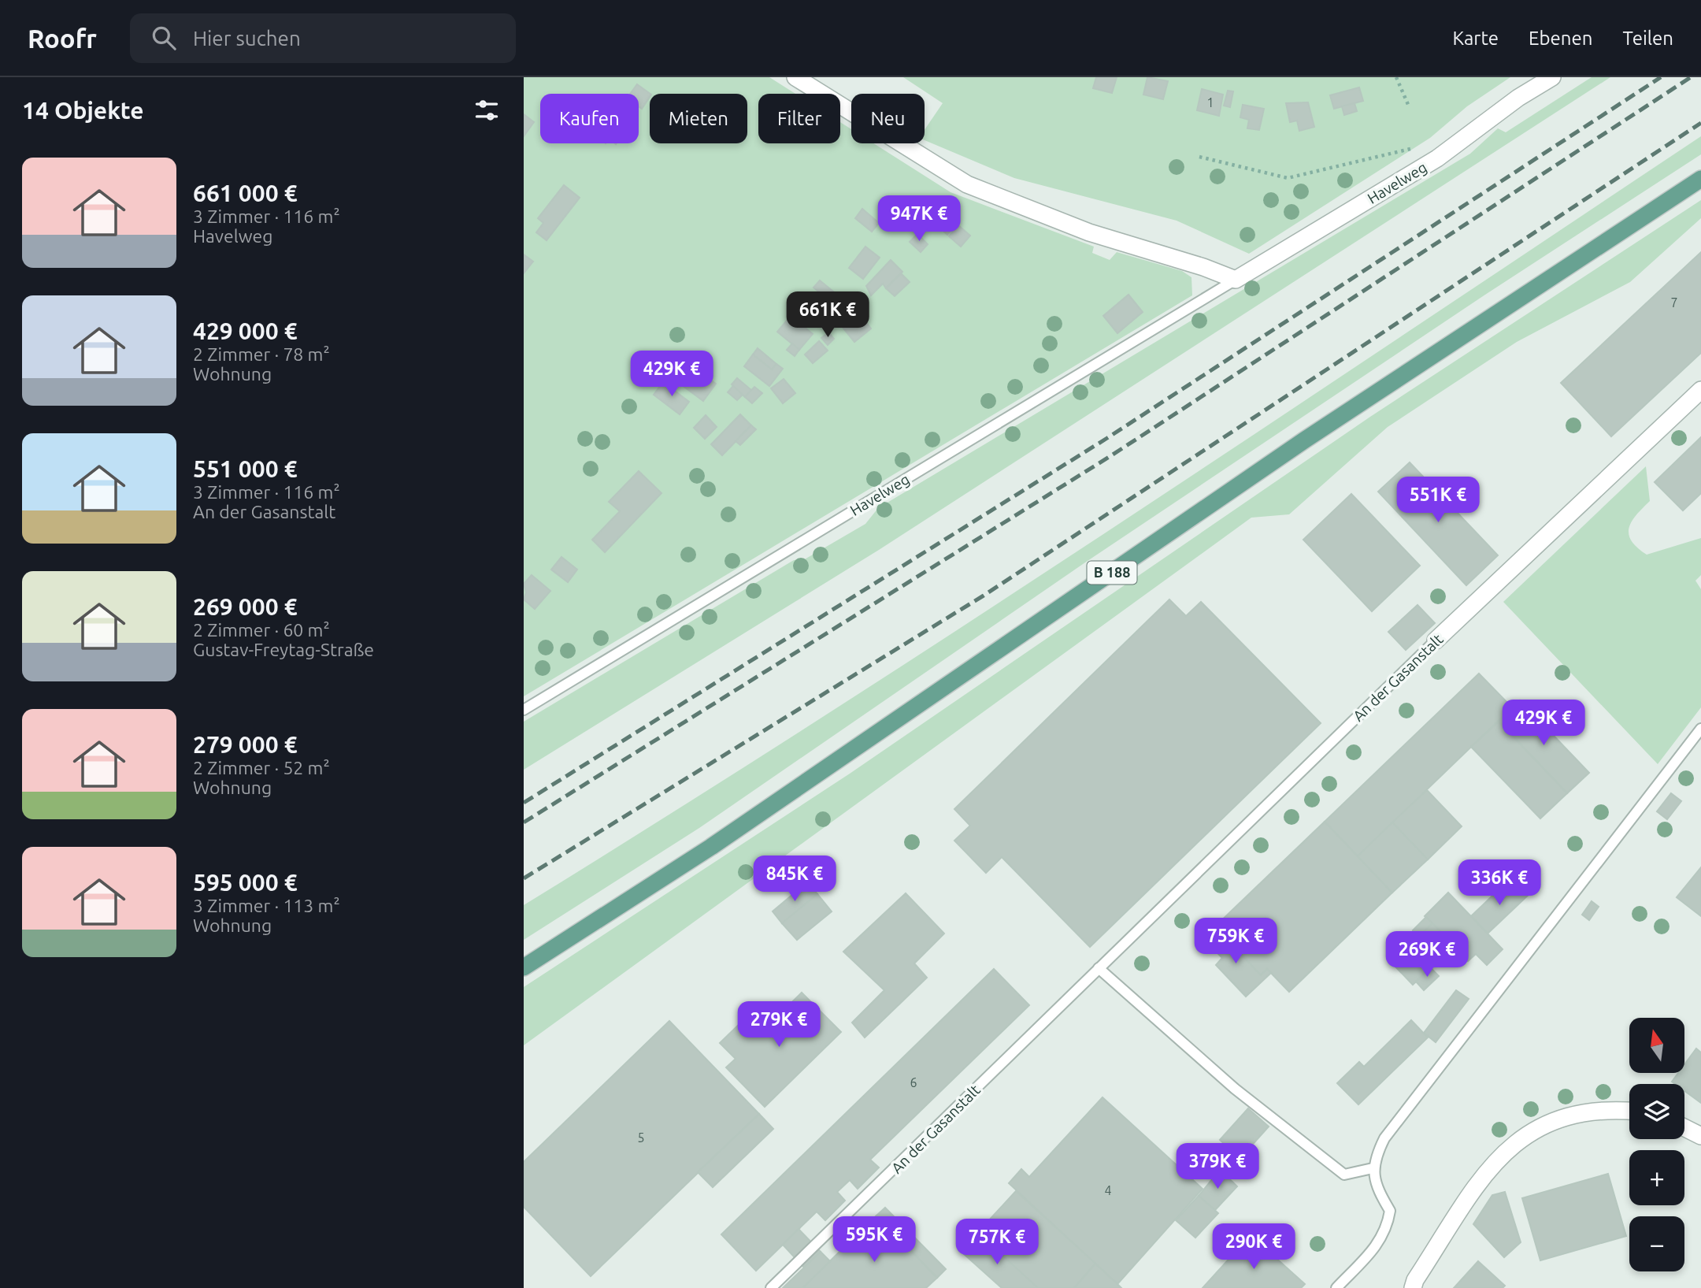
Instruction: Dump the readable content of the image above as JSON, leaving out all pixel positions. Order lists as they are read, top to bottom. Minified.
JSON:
{"streets":{"main road":["B 188"],"street":["Havelweg","An der Gasanstalt"]},"house_numbers":["1","7","6","5","4"],"north":"top","page":{"header":"Roofr","search":"Hier suchen","nav":["Karte","Ebenen","Teilen"],"heading":"14 Objekte","chip":["Kaufen","Mieten","Filter","Neu"],"list":[{"name":"661 000 €","note":"3 Zimmer · 116 m² · Havelweg"},{"name":"429 000 €","note":"2 Zimmer · 78 m² · Wohnung"},{"name":"551 000 €","note":"3 Zimmer · 116 m² · An der Gasanstalt"},{"name":"269 000 €","note":"2 Zimmer · 60 m² · Gustav-Freytag-Straße"},{"name":"279 000 €","note":"2 Zimmer · 52 m² · Wohnung"},{"name":"595 000 €","note":"3 Zimmer · 113 m² · Wohnung"}],"price":["947K €","661K €","429K €","551K €","429K €","845K €","336K €","759K €","269K €","279K €","379K €","595K €","757K €","290K €"],"map_buttons":["+","−"]}}
